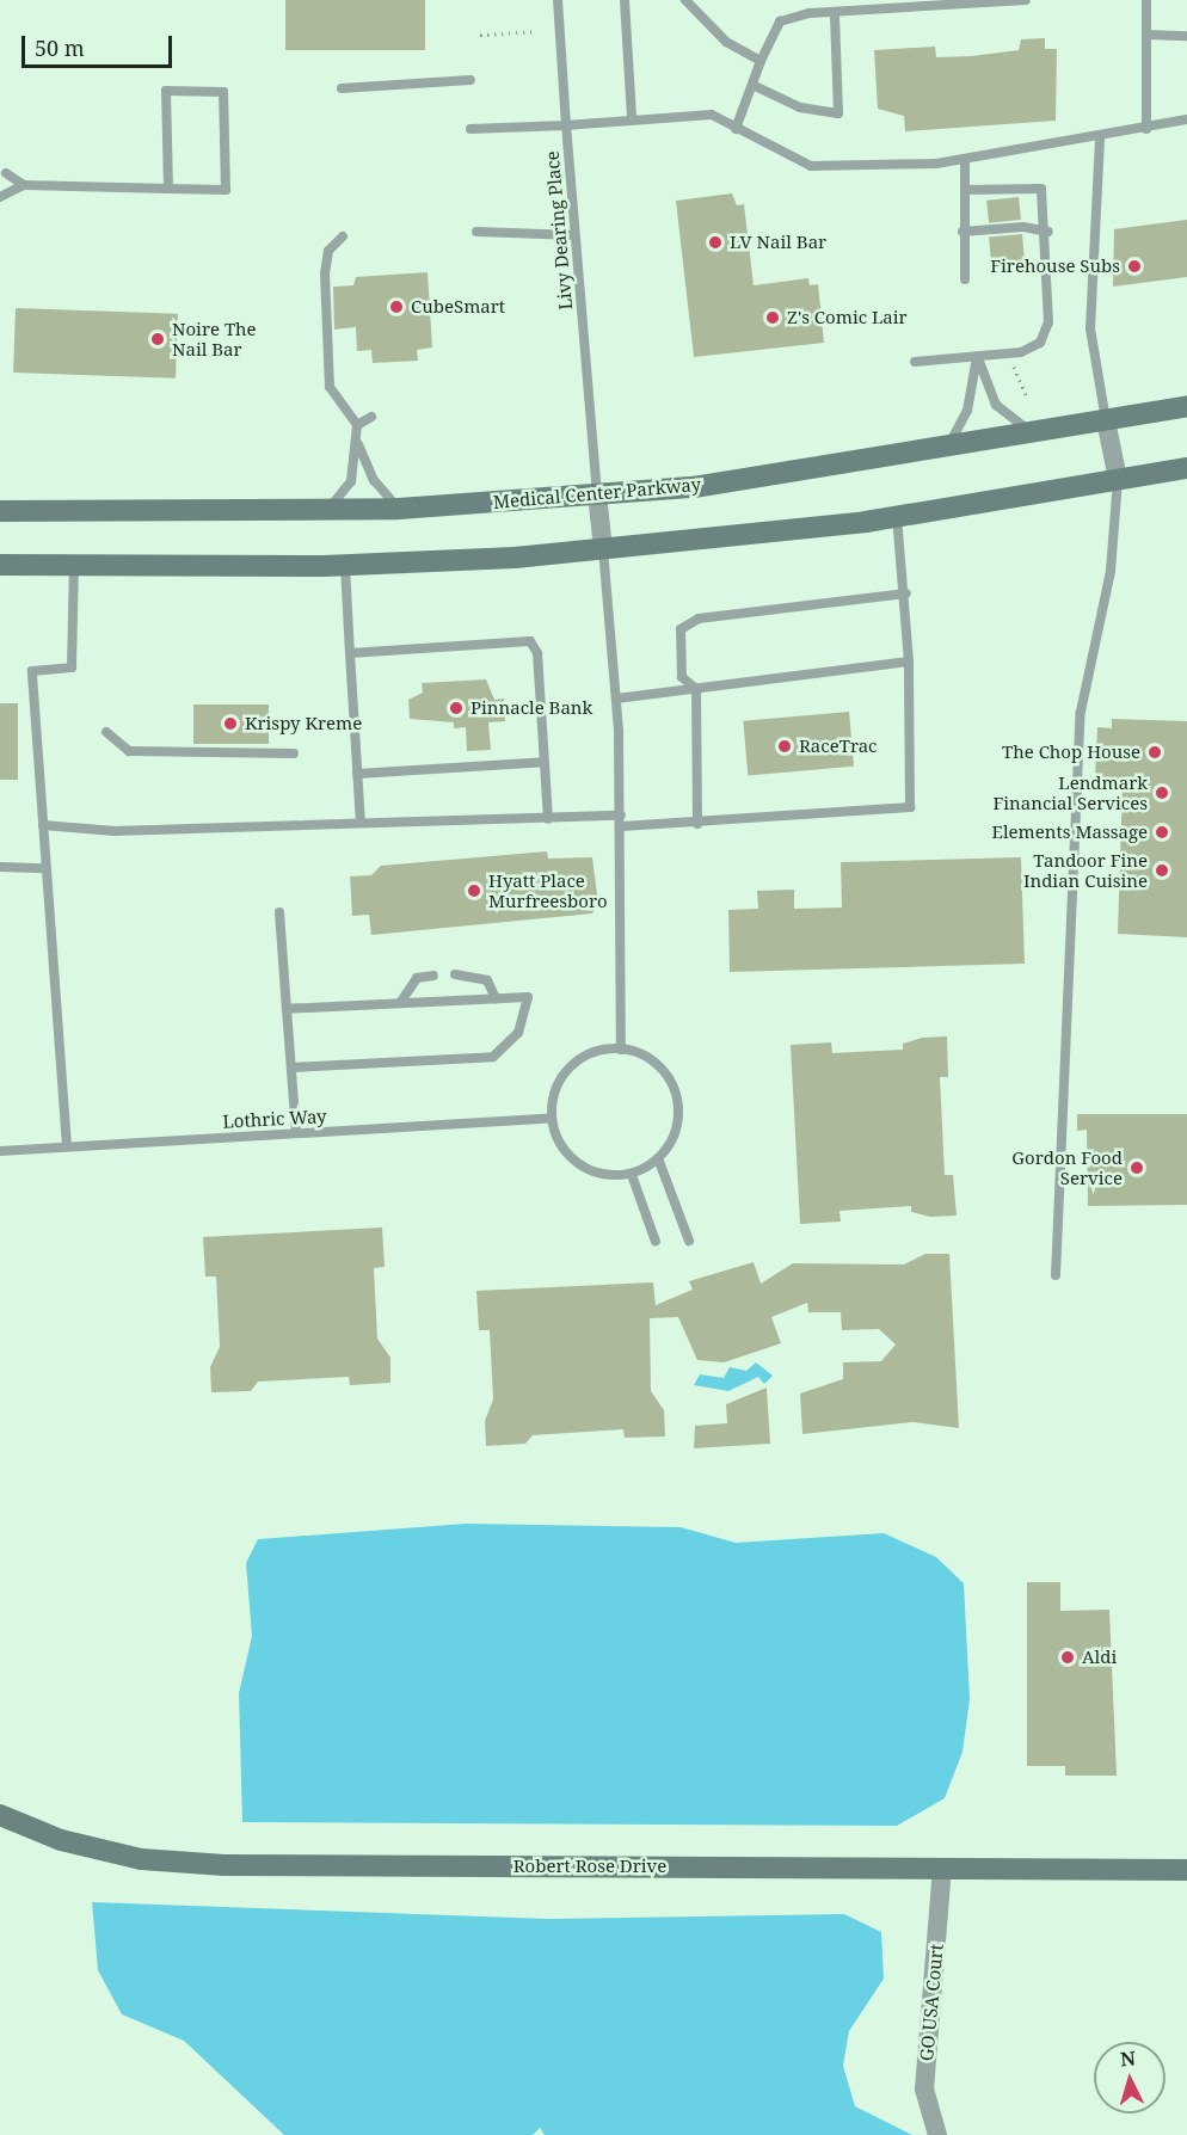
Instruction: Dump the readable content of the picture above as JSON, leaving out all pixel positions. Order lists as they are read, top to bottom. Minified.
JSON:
{"streets":{"main road":["Medical Center Parkway","Robert Rose Drive"],"street":["GO USA Court"],"lane":["Livy Dearing Place","Lothric Way"]},"crossings":[["Livy Dearing Place","Medical Center Parkway"],["Robert Rose Drive","GO USA Court"]],"places":["LV Nail Bar","Firehouse Subs","CubeSmart","Z's Comic Lair","Noire The Nail Bar","Pinnacle Bank","Krispy Kreme","RaceTrac","The Chop House","Lendmark Financial Services","Elements Massage","Tandoor Fine Indian Cuisine","Hyatt Place Murfreesboro","Gordon Food Service","Aldi"],"scale_bar":"50 m","north":"top"}
